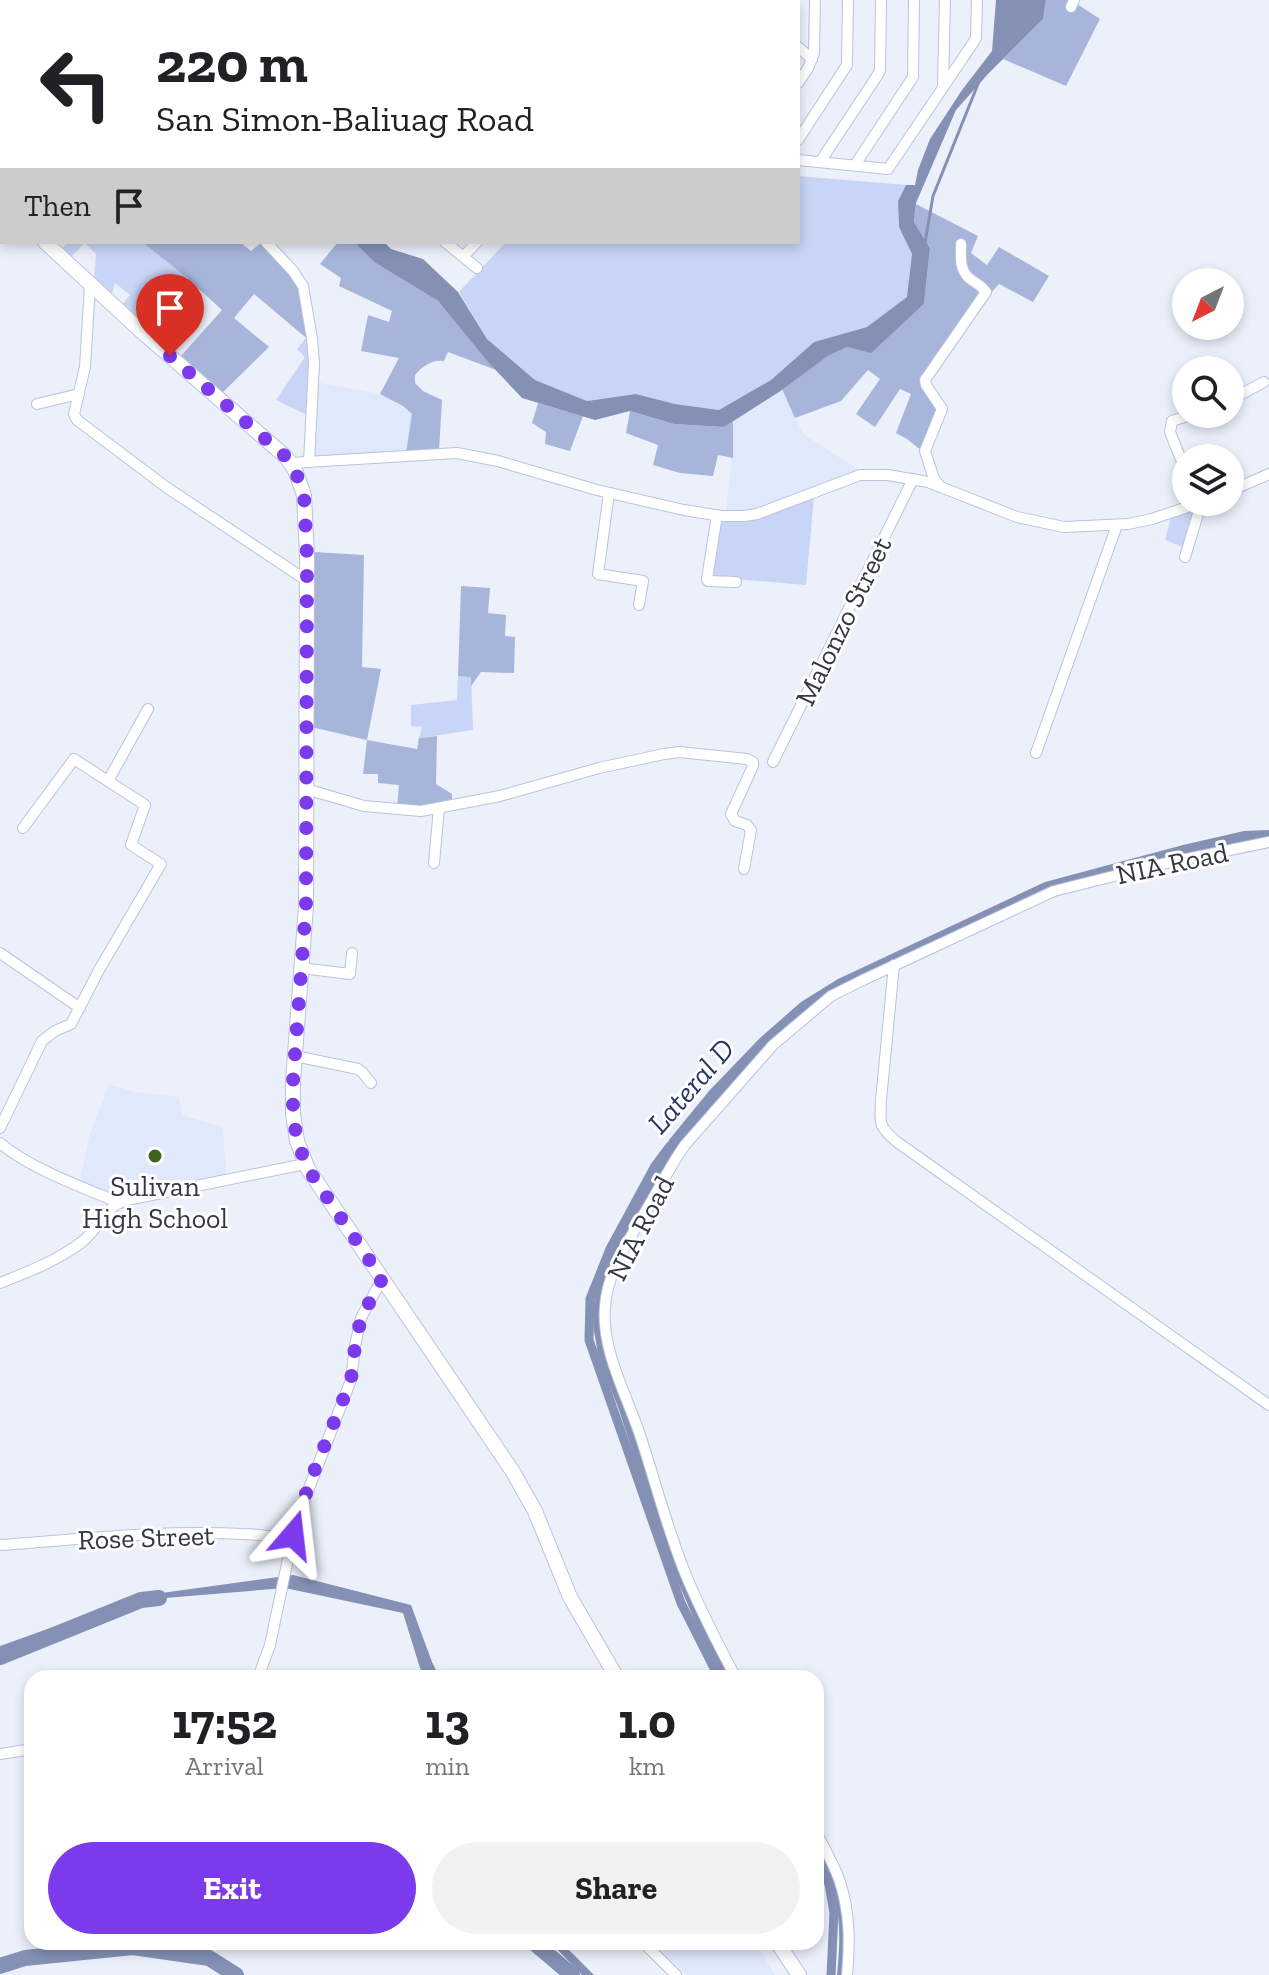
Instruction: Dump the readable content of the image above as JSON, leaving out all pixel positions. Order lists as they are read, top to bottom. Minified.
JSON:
{"streets":{"street":["Malonzo Street","NIA Road","Rose Street"]},"water":["Lateral D"],"places":["Sulivan High School"],"north":"bottom left","page":{"turn":["220 m","San Simon-Baliuag Road"],"then":"Then","eta":["17:52","Arrival","13","min","1.0","km"],"buttons":["Exit","Share"]}}
